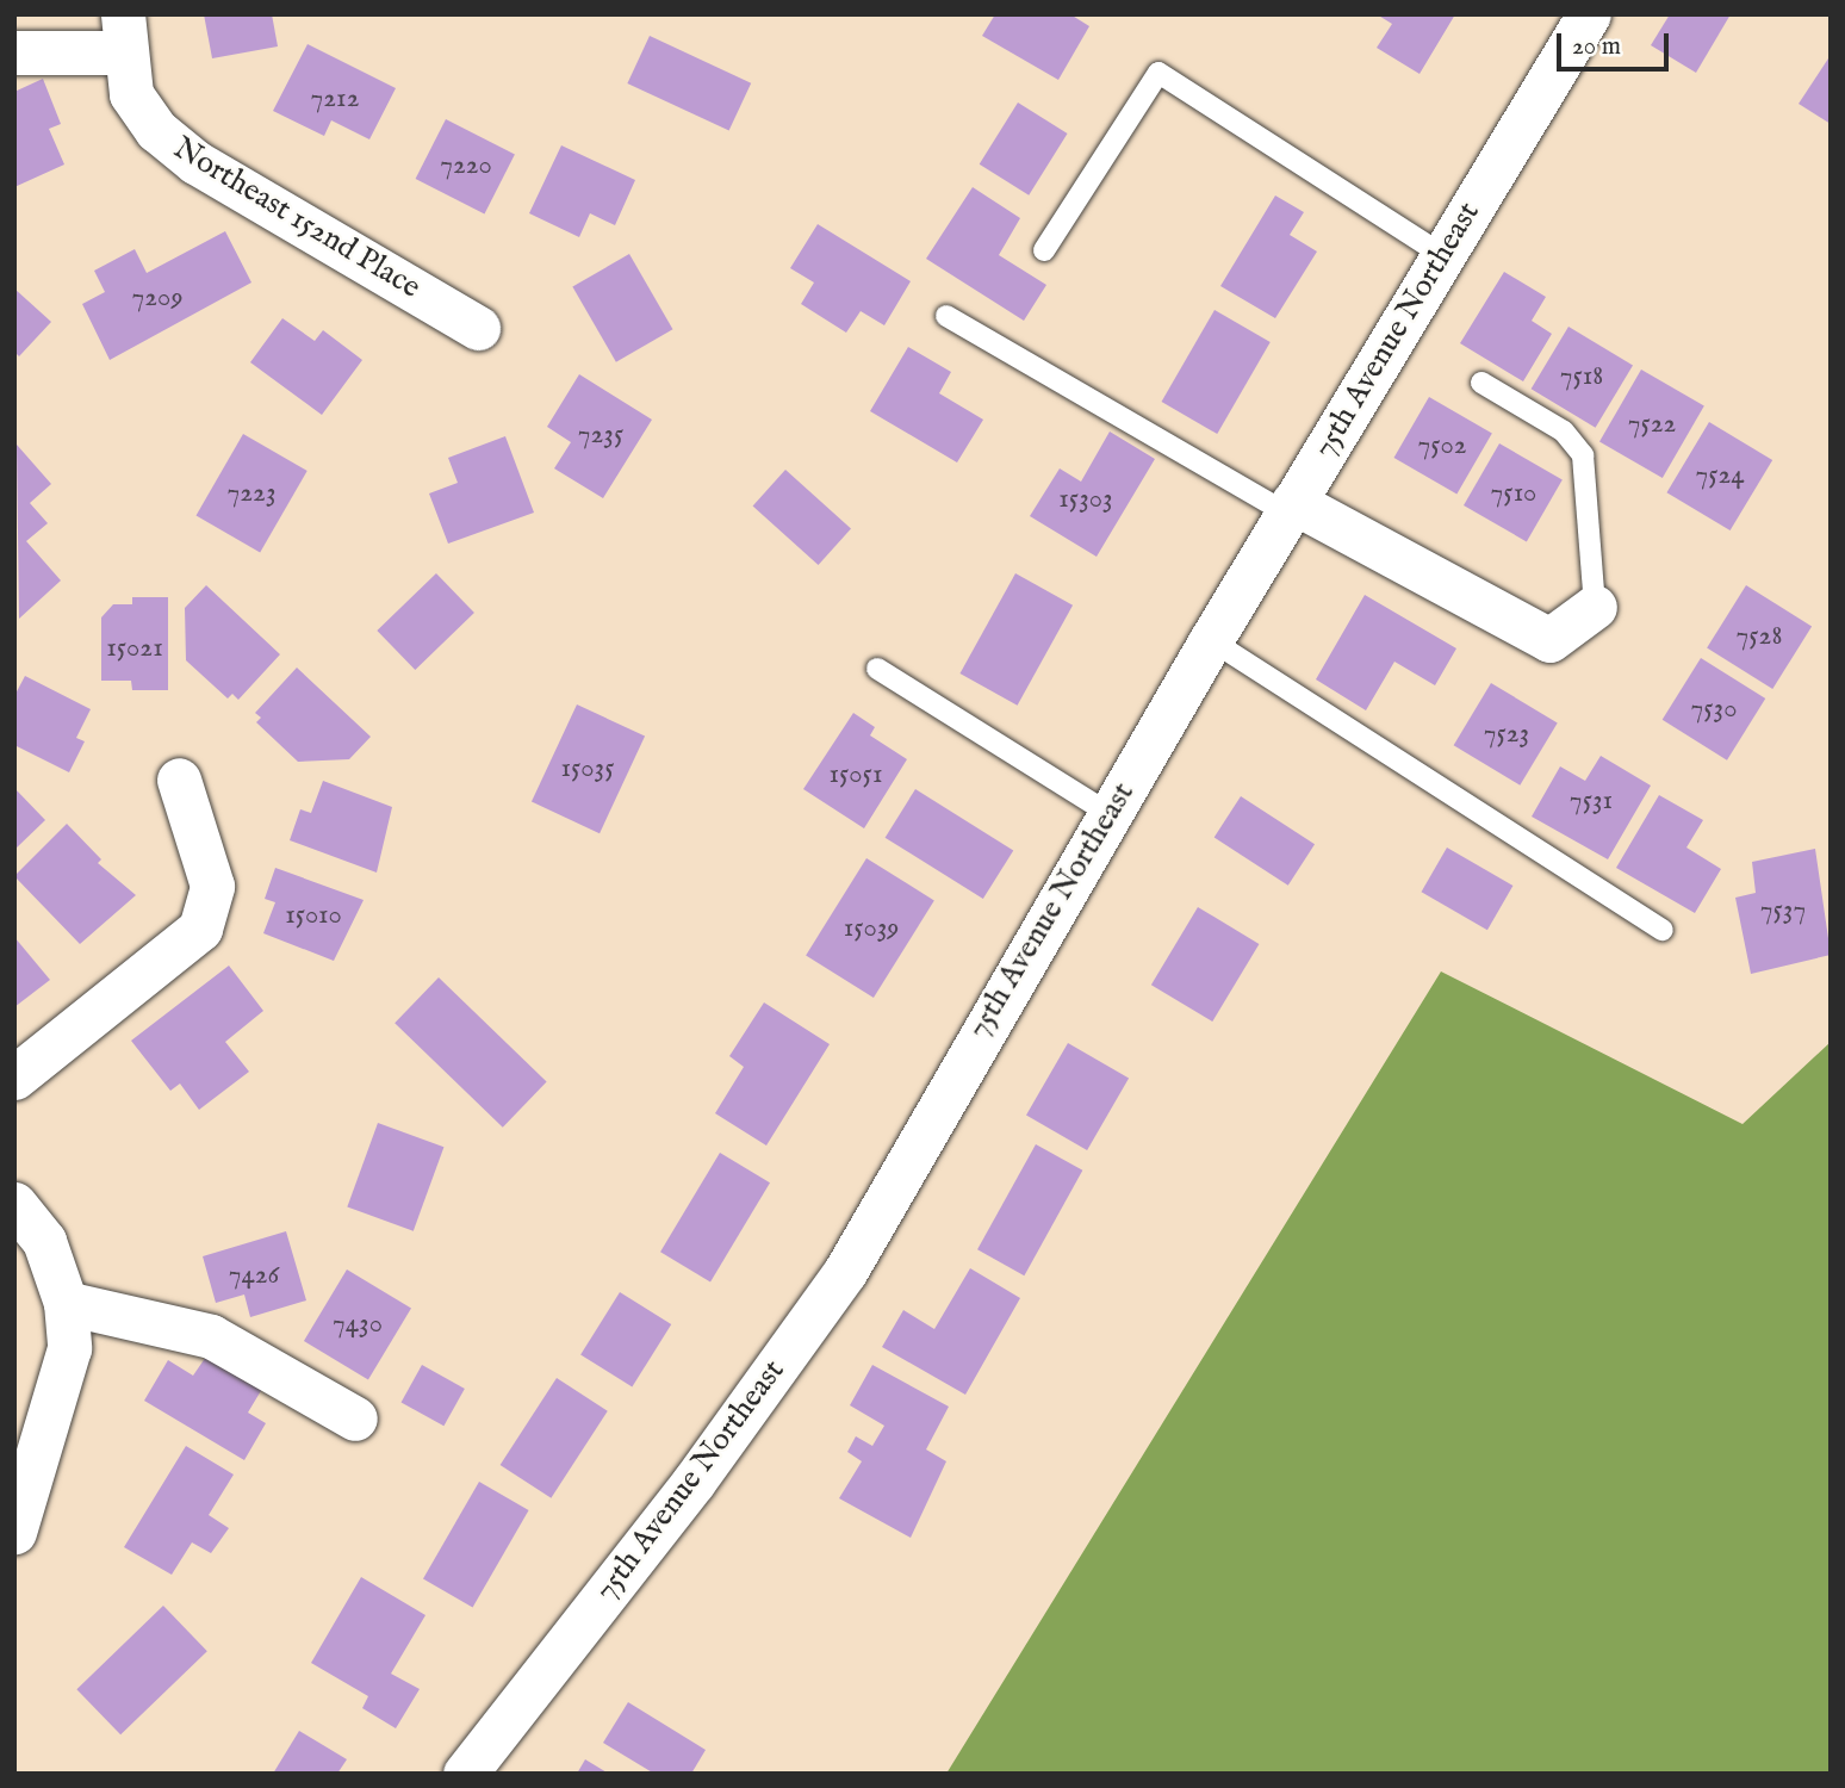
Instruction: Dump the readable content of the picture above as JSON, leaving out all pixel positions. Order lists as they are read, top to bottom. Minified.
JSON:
{"streets":{"street":["Northeast 152nd Place","75th Avenue Northeast"]},"house_numbers":["7212","7220","7209","7518","7522","7235","7502","7524","7223","7510","15303","7528","15021","7530","7523","15035","15051","7531","7537","15010","15039","7426","7430"],"scale_bar":"20 m"}
